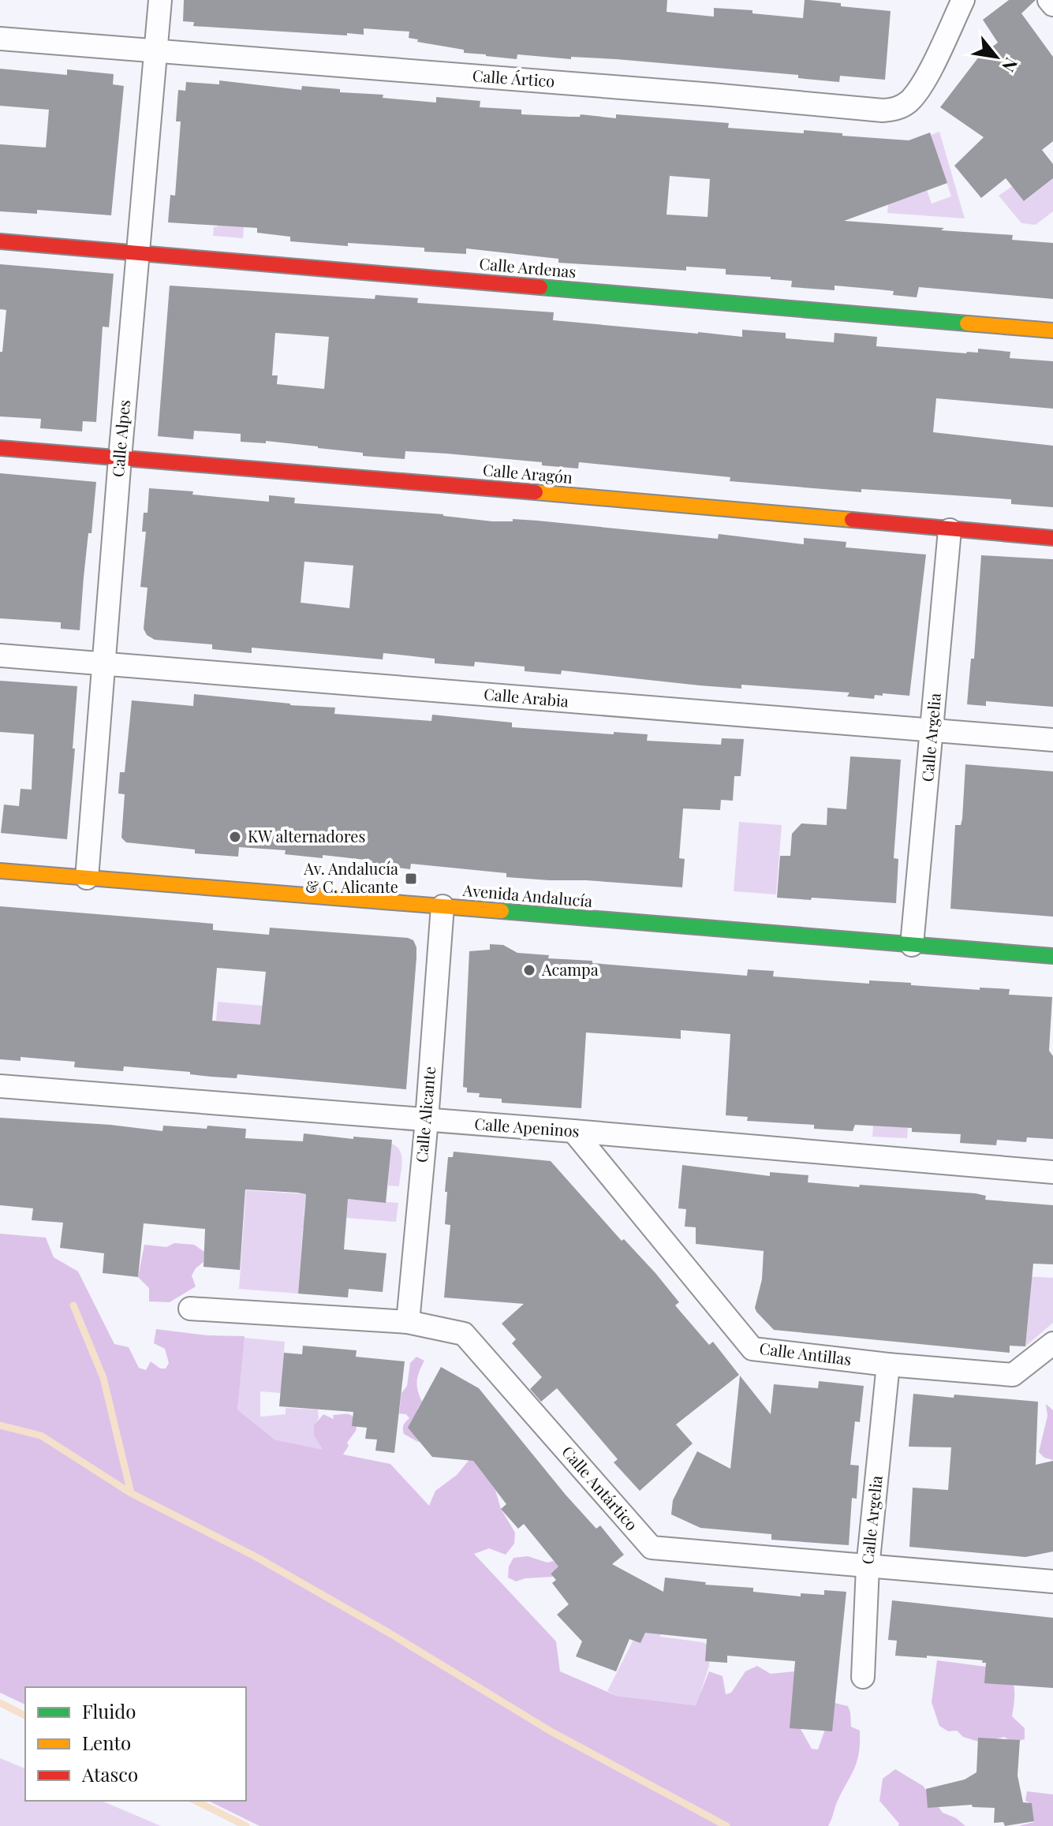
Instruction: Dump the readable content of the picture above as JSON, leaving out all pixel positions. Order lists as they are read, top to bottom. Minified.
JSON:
{"streets":{"street":["Calle Ártico","Calle Ardenas","Calle Alpes","Calle Aragón","Calle Arabia","Calle Argelia","Avenida Andalucía","Calle Alicante","Calle Apeninos","Calle Antillas","Calle Antártico"]},"crossings":[["Calle Ártico","Calle Alpes"],["Calle Ardenas","Calle Alpes"],["Calle Alpes","Calle Aragón"],["Calle Alpes","Calle Arabia"],["Calle Alpes","Avenida Andalucía"],["Calle Aragón","Calle Argelia"],["Calle Arabia","Calle Argelia"],["Calle Argelia","Avenida Andalucía"],["Calle Argelia","Calle Antillas"],["Calle Argelia","Calle Antártico"],["Avenida Andalucía","Calle Alicante"],["Calle Alicante","Calle Apeninos"],["Calle Alicante","Calle Antártico"],["Calle Apeninos","Calle Antillas"]],"places":{"other":["KW alternadores","Acampa"],"transit":["Av. Andalucía & C. Alicante"]},"legend":["Fluido","Lento","Atasco"],"north":"bottom right"}
